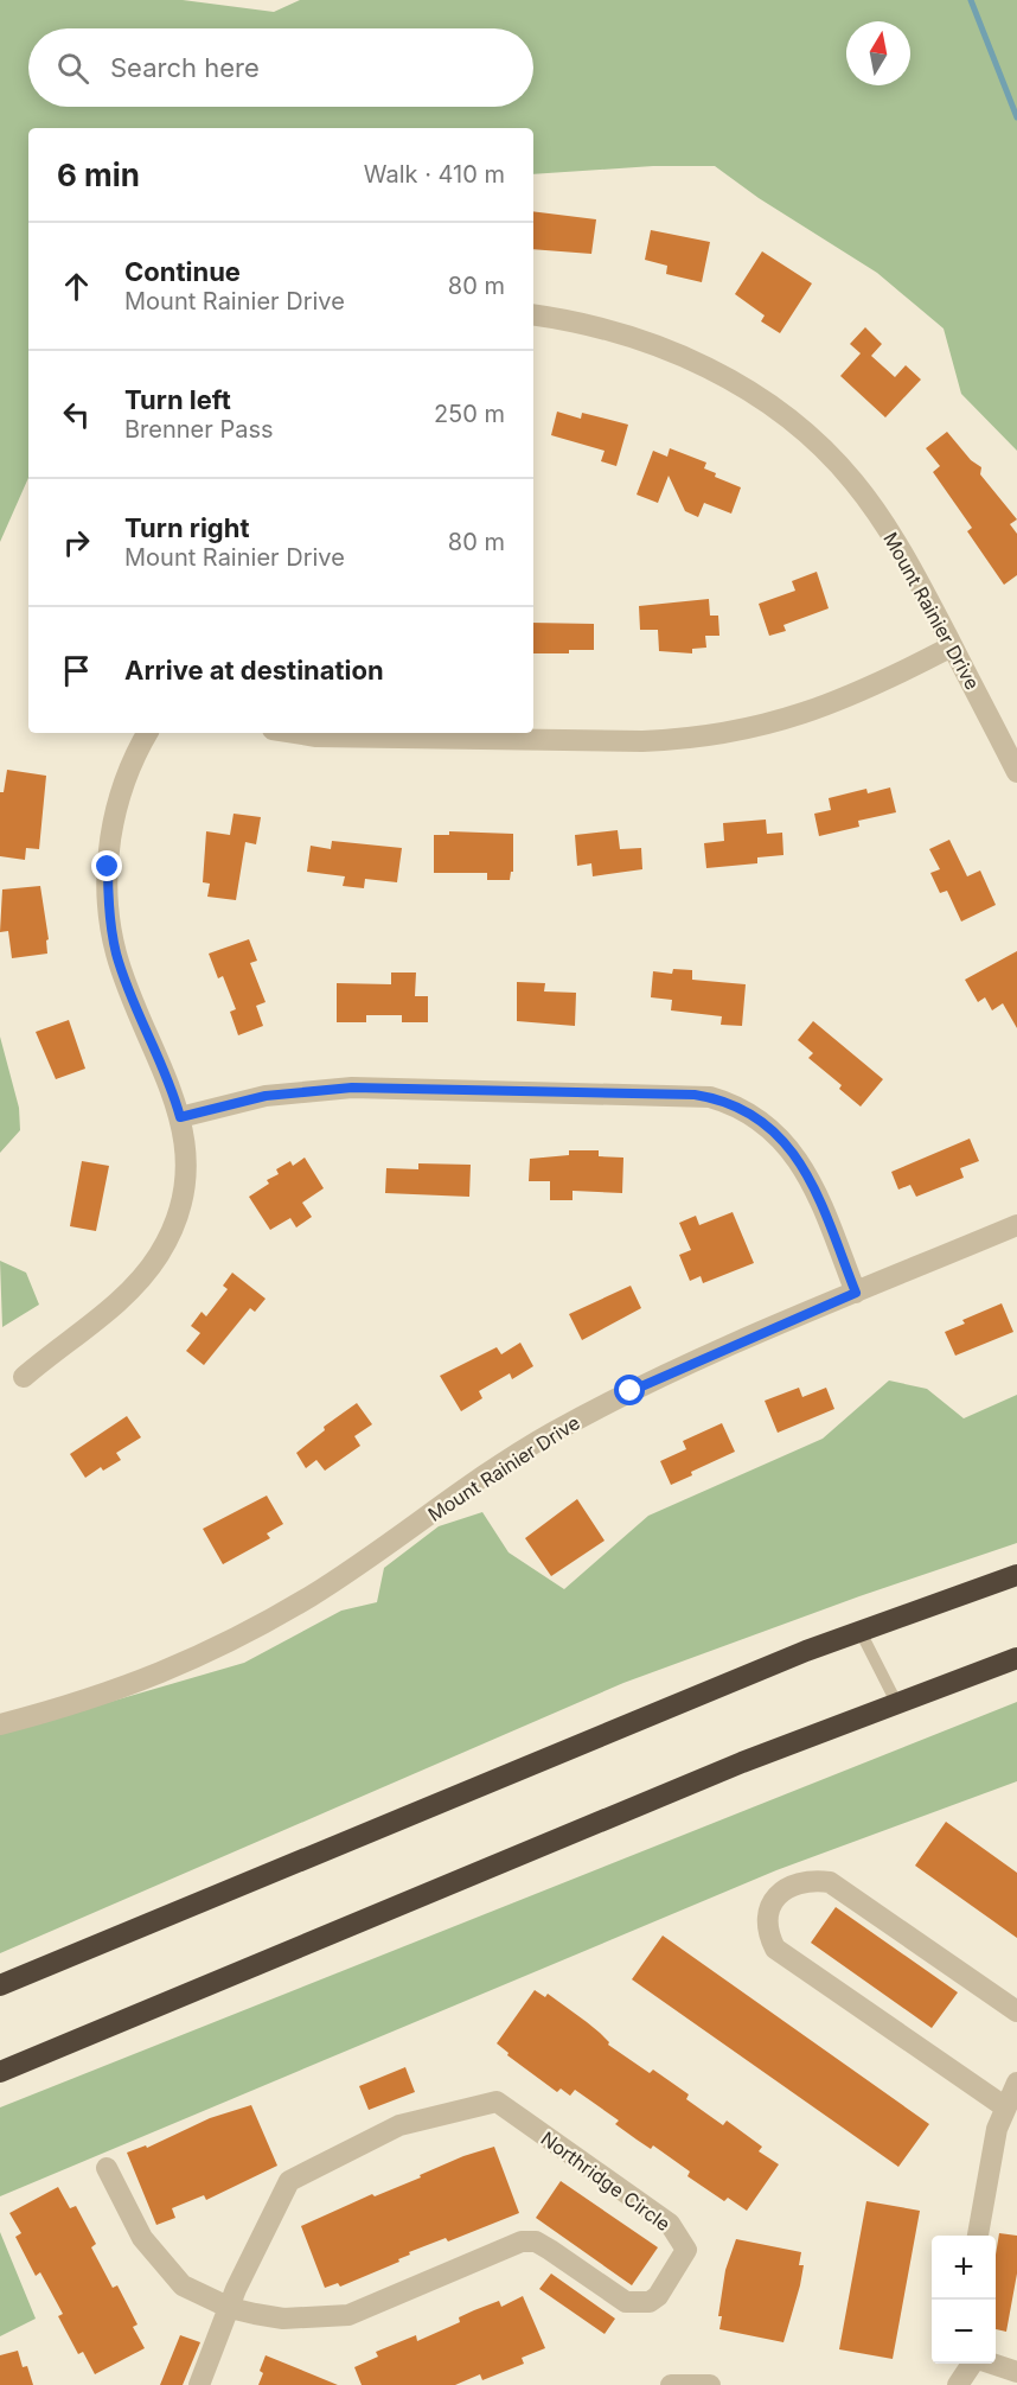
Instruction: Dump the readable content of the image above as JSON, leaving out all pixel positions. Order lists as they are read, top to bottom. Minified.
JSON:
{"streets":{"street":["Mount Rainier Drive","Northridge Circle"]},"north":"top","page":{"search":"Search here","heading":["6 min","Walk · 410 m"],"list":[["Continue","Mount Rainier Drive","80 m"],["Turn left","Brenner Pass","250 m"],["Turn right","Mount Rainier Drive","80 m"],"Arrive at destination"],"map_buttons":["+","−"]}}
